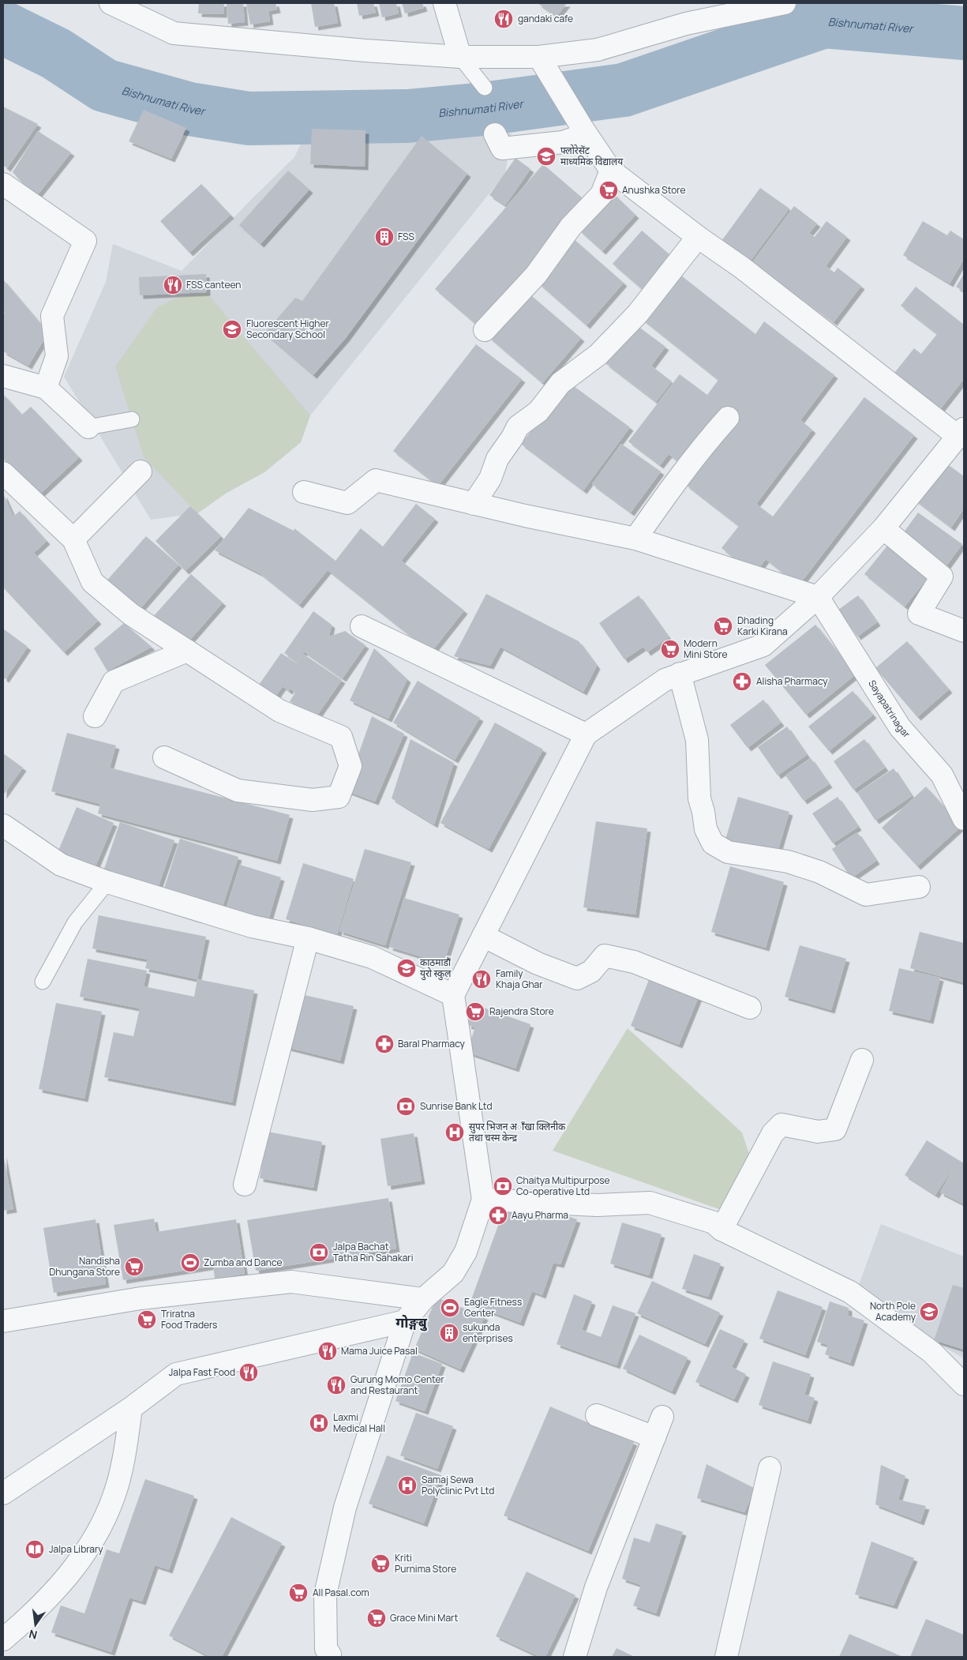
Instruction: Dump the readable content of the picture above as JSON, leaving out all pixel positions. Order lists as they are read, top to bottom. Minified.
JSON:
{"streets":{"street":["Sayapatrinagar"]},"districts":["गोङ्गबु"],"water":["Bishnumati River"],"places":{"restaurant":["gandaki cafe","FSS canteen","Family Khaja Ghar","Mama Juice Pasal","Jalpa Fast Food","Gurung Momo Center and Restaurant"],"school or university":["फ्लोरेसेंट माध्यमिक विद्यालय","Fluorescent Higher Secondary School","काठमाडौं युरो स्कुल","North Pole Academy"],"supermarket":["Anushka Store","Dhading Karki Kirana","Modern Mini Store","Rajendra Store","Nandisha Dhungana Store","Triratna Food Traders","Kriti Purnima Store","All Pasal.com","Grace Mini Mart"],"building":["FSS","sukunda enterprises"],"pharmacy":["Alisha Pharmacy","Baral Pharmacy","Aayu Pharma"],"bank":["Sunrise Bank Ltd","Chaitya Multipurpose Co-operative Ltd","Jalpa Bachat Tatha Rin Sahakari"],"hospital":["सुपर भिजन अाँखा क्लिनीक तथा चस्म केन्द्र","Laxmi Medical Hall","Samaj Sewa Polyclinic Pvt Ltd"],"sports":["Zumba and Dance","Eagle Fitness Center"],"library":["Jalpa Library"]},"north":"bottom"}
